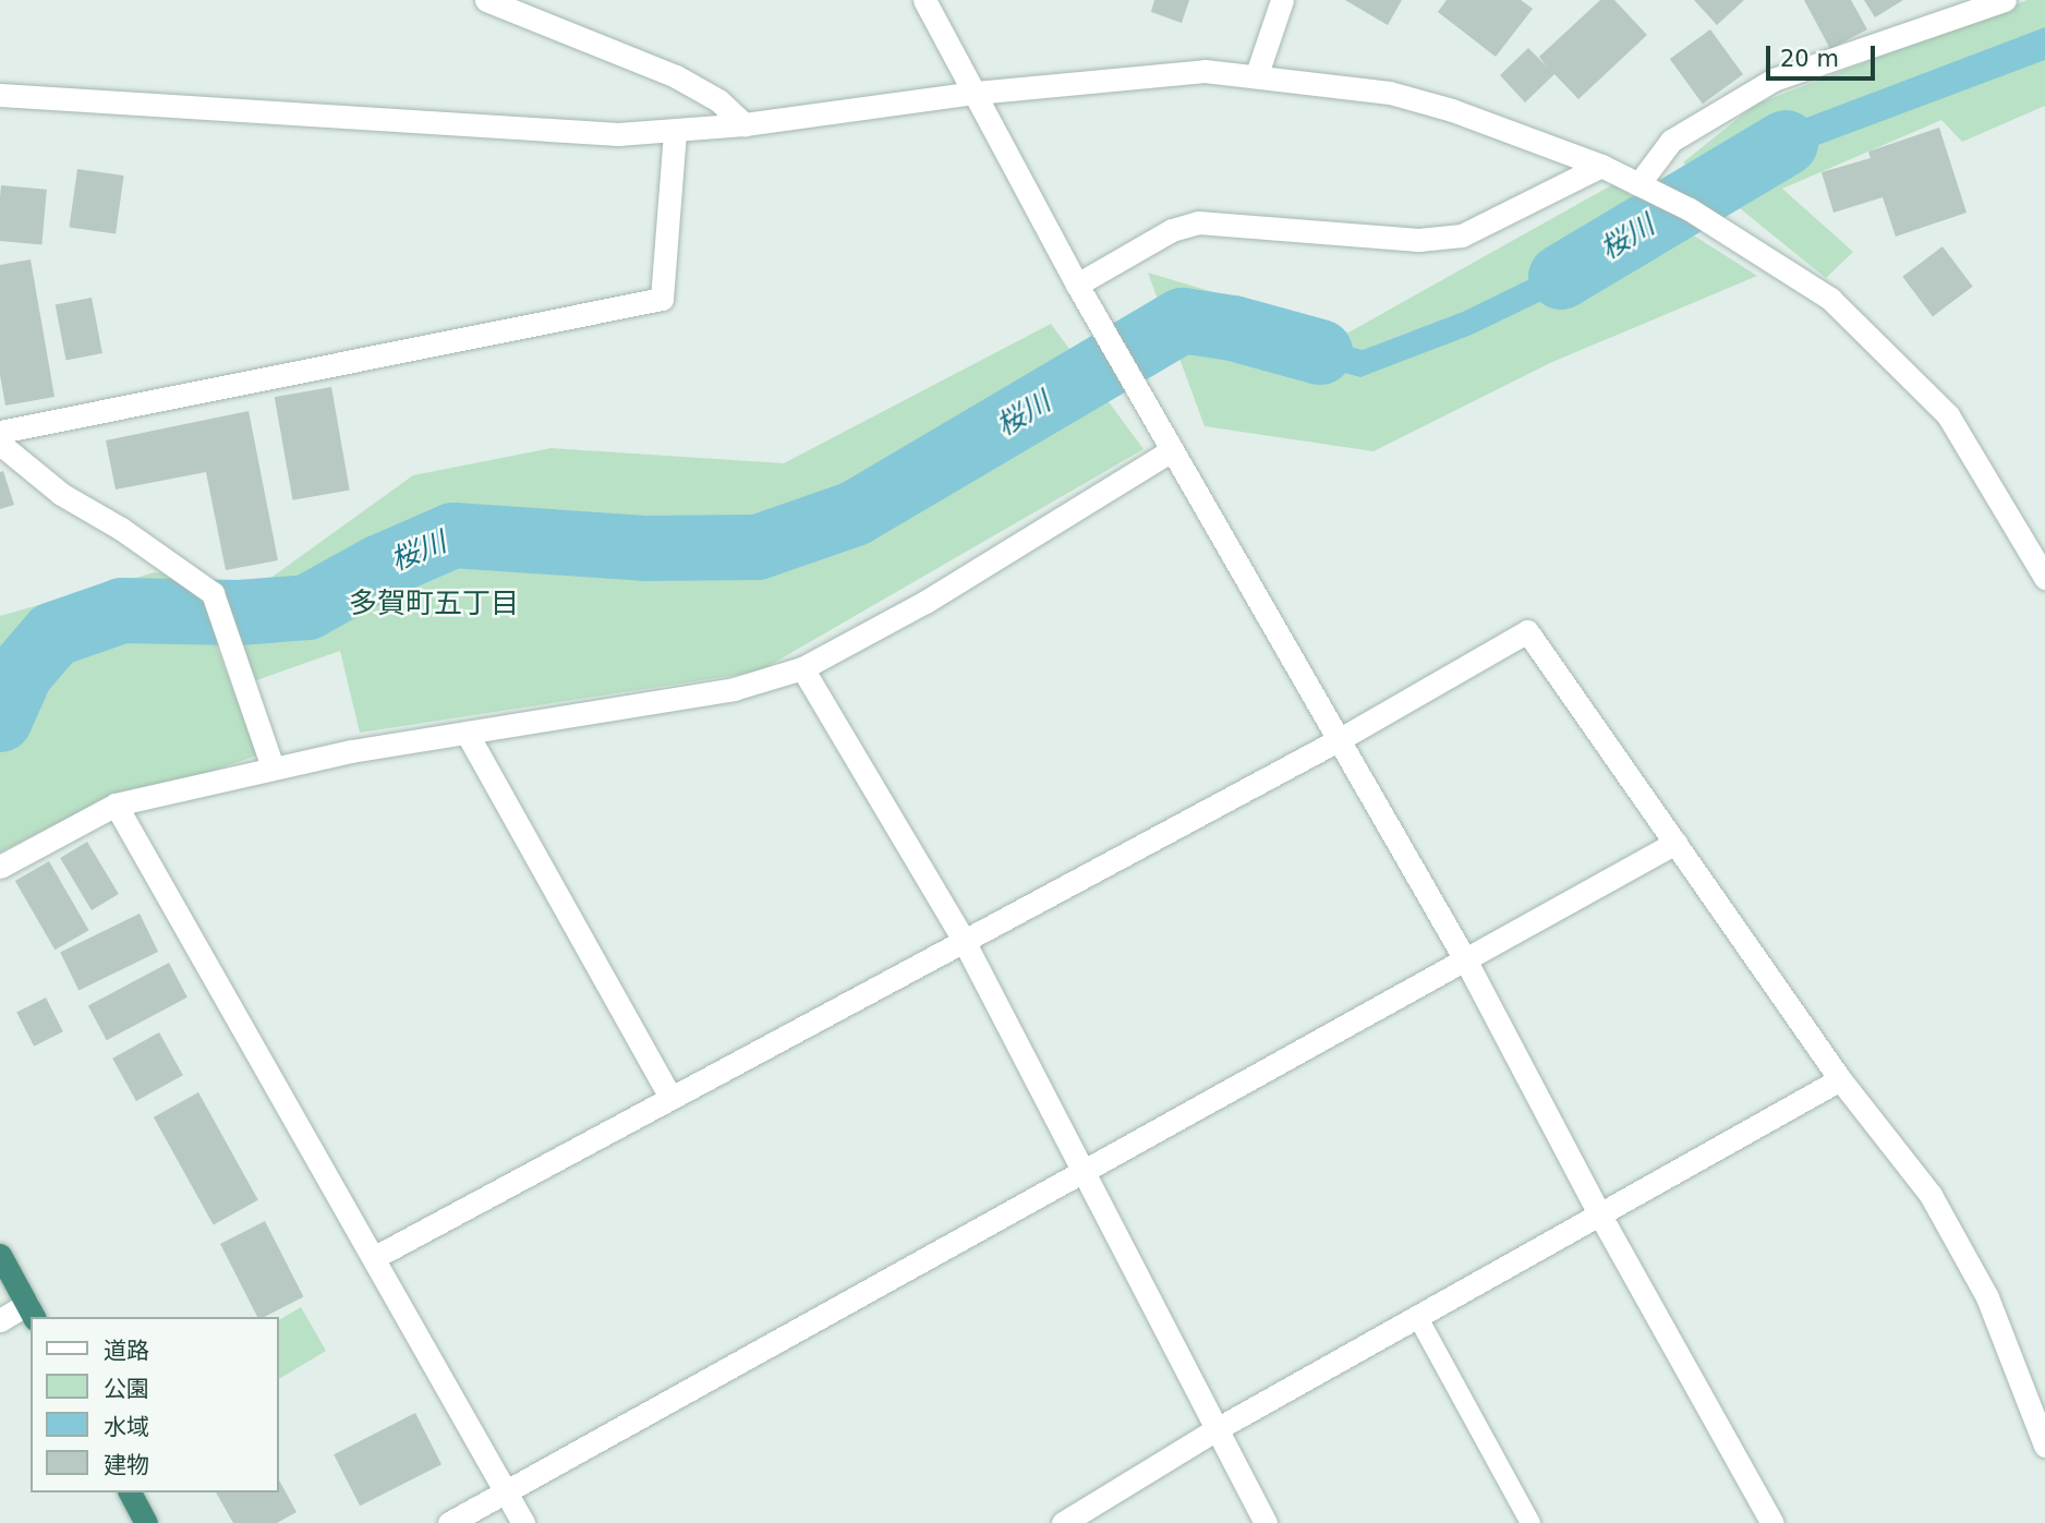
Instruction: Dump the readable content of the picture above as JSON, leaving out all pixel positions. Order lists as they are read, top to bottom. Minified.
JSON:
{"districts":["多賀町五丁目"],"water":["桜川"],"legend":["道路","公園","水域","建物"],"scale_bar":"20 m"}
